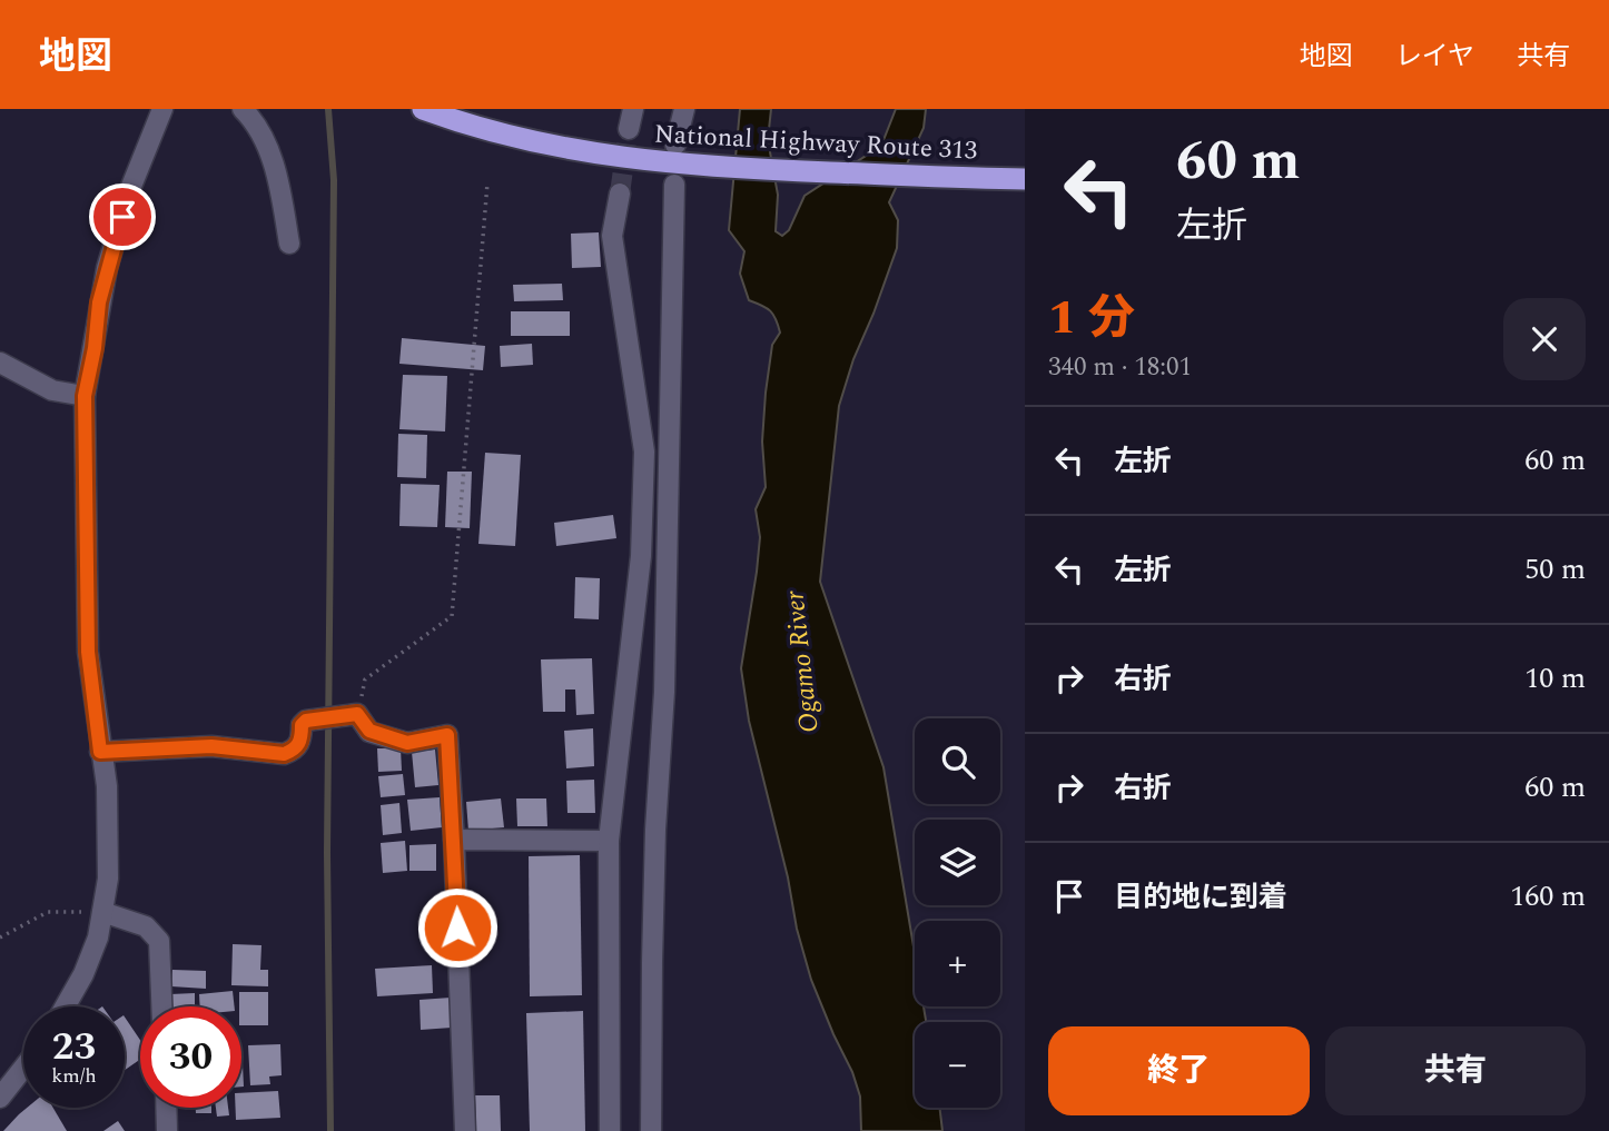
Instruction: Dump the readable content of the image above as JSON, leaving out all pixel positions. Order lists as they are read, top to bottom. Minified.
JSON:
{"streets":{"highway":["National Highway Route 313"]},"water":["Ogamo River"],"page":{"header":"地図","nav":["地図","レイヤ","共有"],"turn":["60 m","左折"],"heading":["1 分","340 m · 18:01"],"list":[{"name":"左折","value":"60 m"},{"name":"左折","value":"50 m"},{"name":"右折","value":"10 m"},{"name":"右折","value":"60 m"},{"name":"目的地に到着","value":"160 m"}],"map_buttons":["+","−"],"speed":"23 km/h","limit":"30","buttons":["終了","共有"]}}
